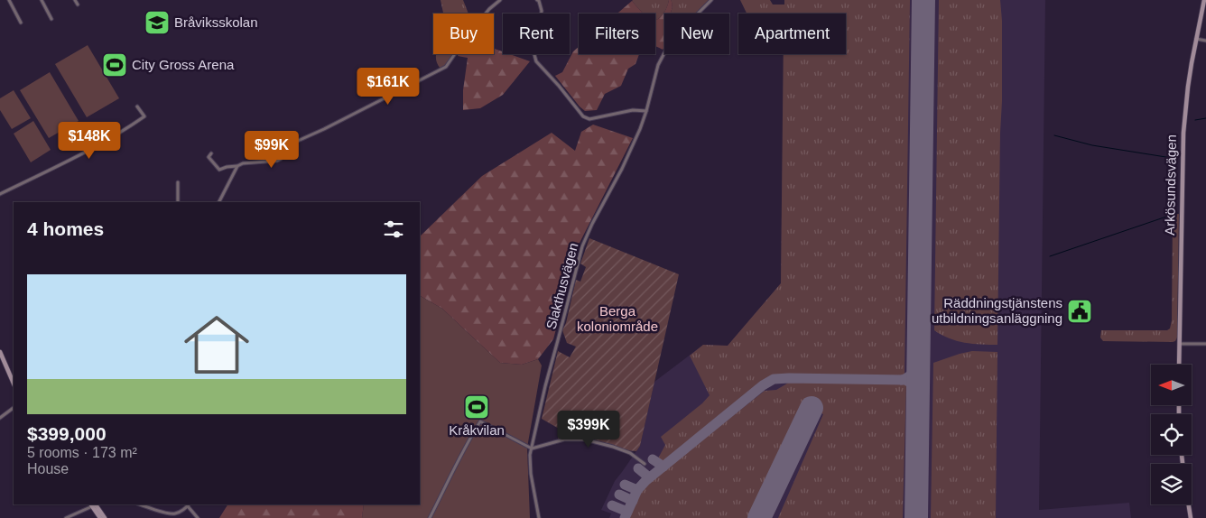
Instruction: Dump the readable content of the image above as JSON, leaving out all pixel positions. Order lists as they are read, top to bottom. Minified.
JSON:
{"streets":{"main road":["Arkösundsvägen"],"street":["Slakthusvägen"]},"parks":["Berga koloniområde"],"places":{"school or university":["Bråviksskolan"],"sports":["City Gross Arena","Kråkvilan"],"public building":["Räddningstjänstens utbildningsanläggning"]},"north":"left","page":{"chip":["Buy","Rent","Filters","New","Apartment"],"price":["$161K","$148K","$99K","$399K"],"heading":"4 homes","list":[{"name":"$399,000","note":"5 rooms · 173 m² · House"}]}}
